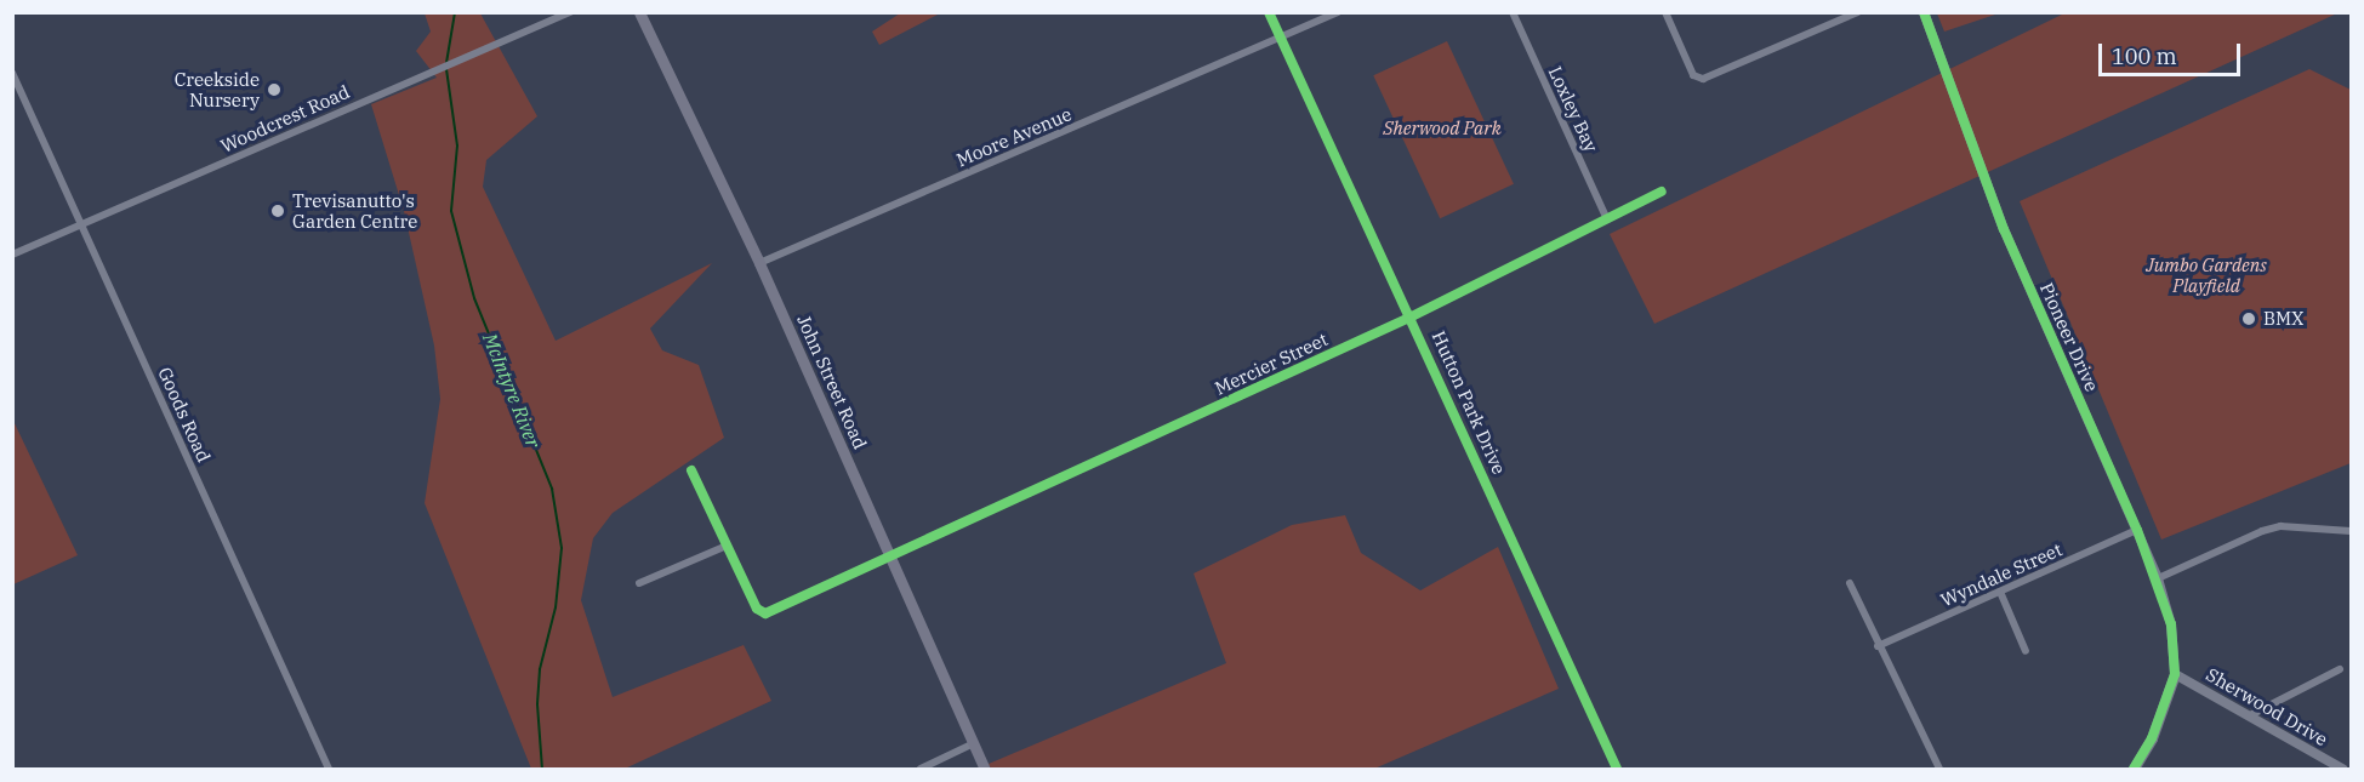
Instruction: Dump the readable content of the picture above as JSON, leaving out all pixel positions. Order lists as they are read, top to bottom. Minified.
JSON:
{"streets":{"main road":["John Street Road"],"street":["Loxley Bay","Woodcrest Road","Moore Avenue","Pioneer Drive","Mercier Street","Hutton Park Drive","Goods Road","Wyndale Street","Sherwood Drive"]},"crossings":[["Loxley Bay","Mercier Street"],["Woodcrest Road","Goods Road"],["Moore Avenue","John Street Road"],["Moore Avenue","Hutton Park Drive"],["Pioneer Drive","Wyndale Street"],["Pioneer Drive","Sherwood Drive"],["Mercier Street","John Street Road"],["Mercier Street","Hutton Park Drive"]],"water":["McIntyre River"],"parks":["Sherwood Park","Jumbo Gardens Playfield"],"places":["Creekside Nursery","Trevisanutto's Garden Centre","BMX"],"scale_bar":"100 m"}
